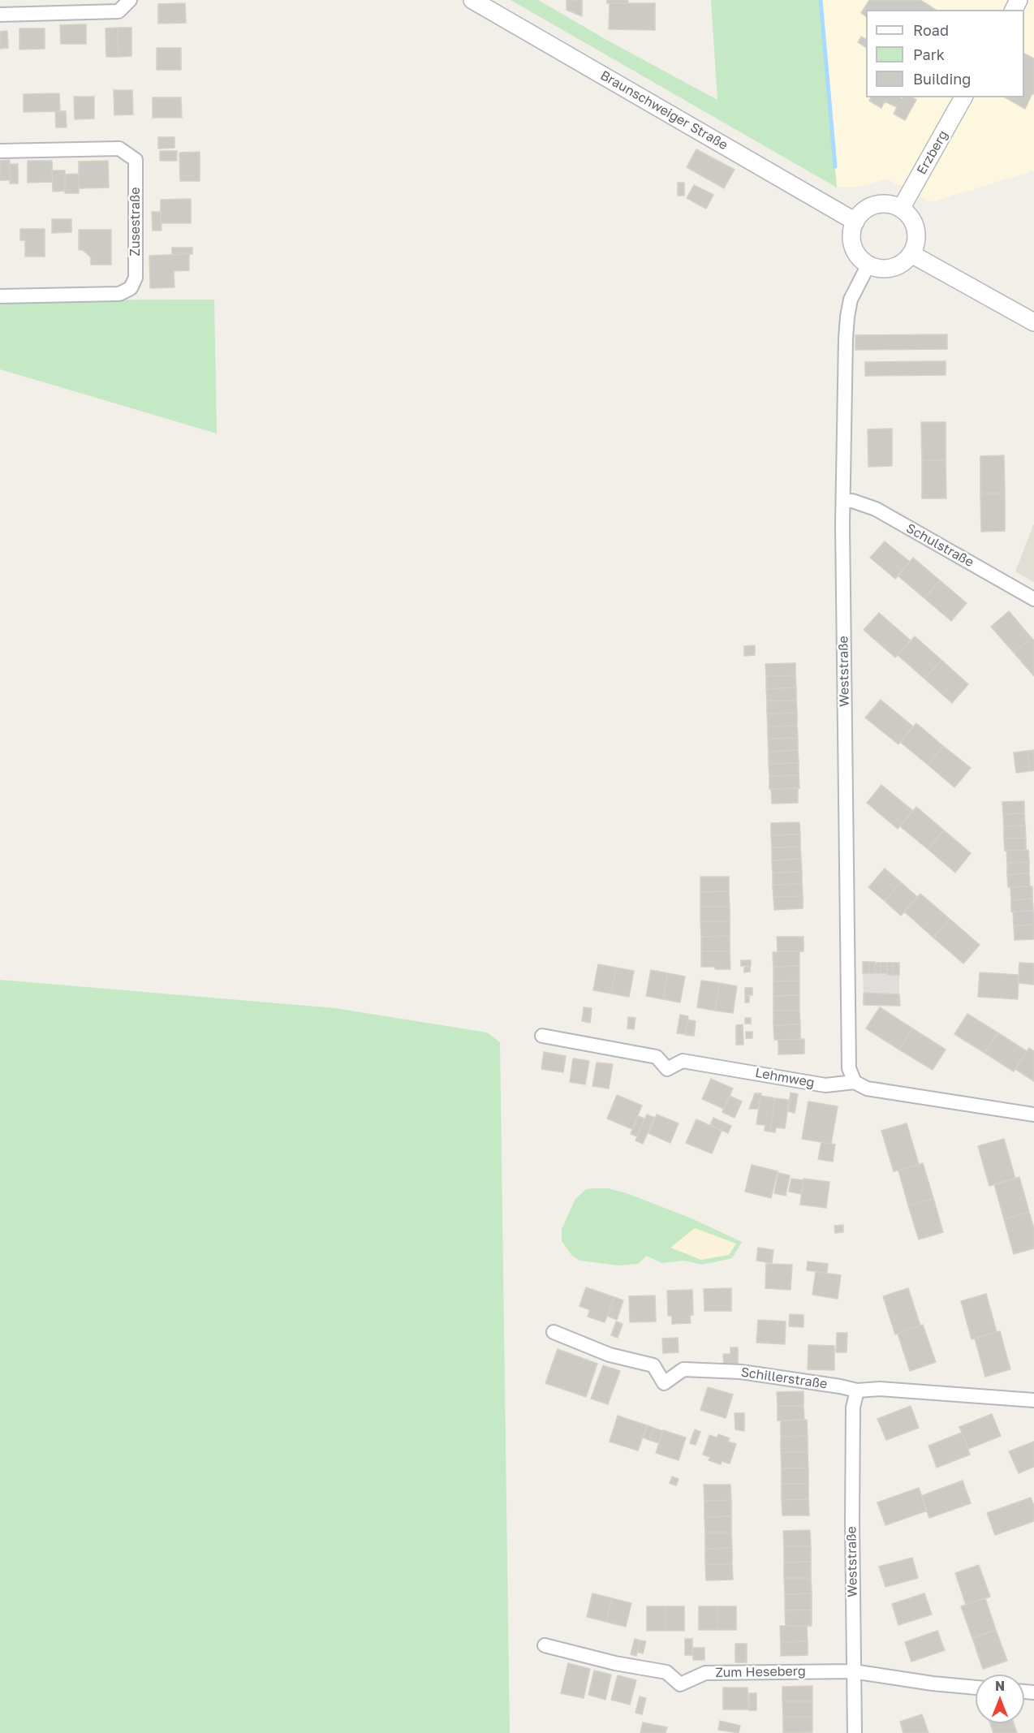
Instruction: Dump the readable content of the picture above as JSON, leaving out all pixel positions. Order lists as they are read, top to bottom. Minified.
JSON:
{"streets":{"street":["Braunschweiger Straße","Erzberg","Zusestraße","Schulstraße","Weststraße","Lehmweg","Schillerstraße","Zum Heseberg"]},"crossings":[["Braunschweiger Straße","Erzberg"],["Braunschweiger Straße","Weststraße"],["Erzberg","Weststraße"],["Schulstraße","Weststraße"],["Weststraße","Lehmweg"],["Weststraße","Schillerstraße"],["Weststraße","Zum Heseberg"]],"legend":["Road","Park","Building"],"north":"top"}
